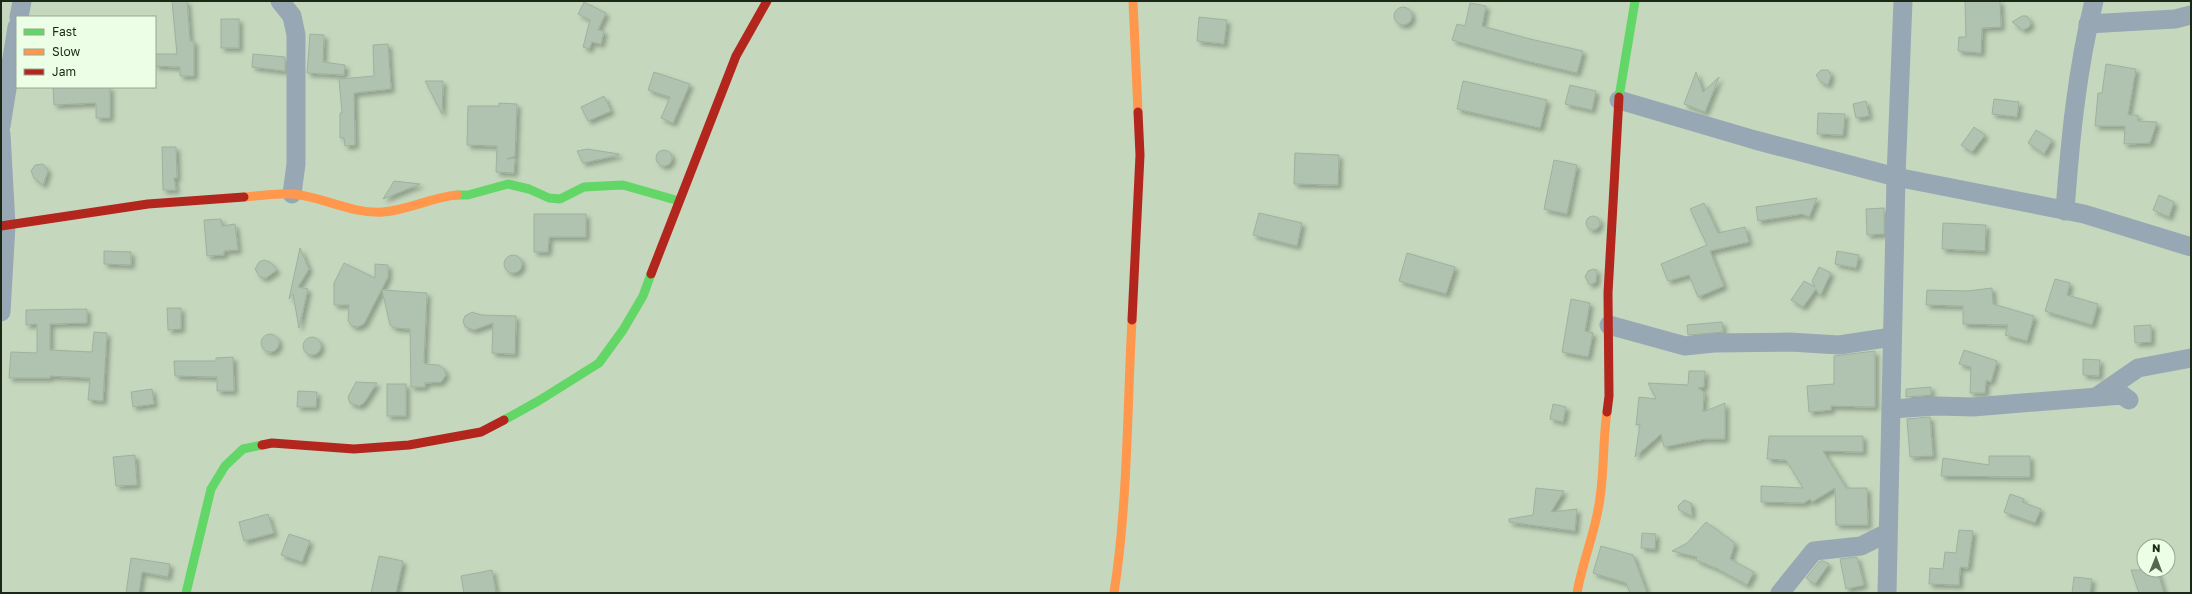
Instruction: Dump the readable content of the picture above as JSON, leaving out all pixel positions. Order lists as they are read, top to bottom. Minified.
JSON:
{"legend":["Fast","Slow","Jam"],"north":"top"}
